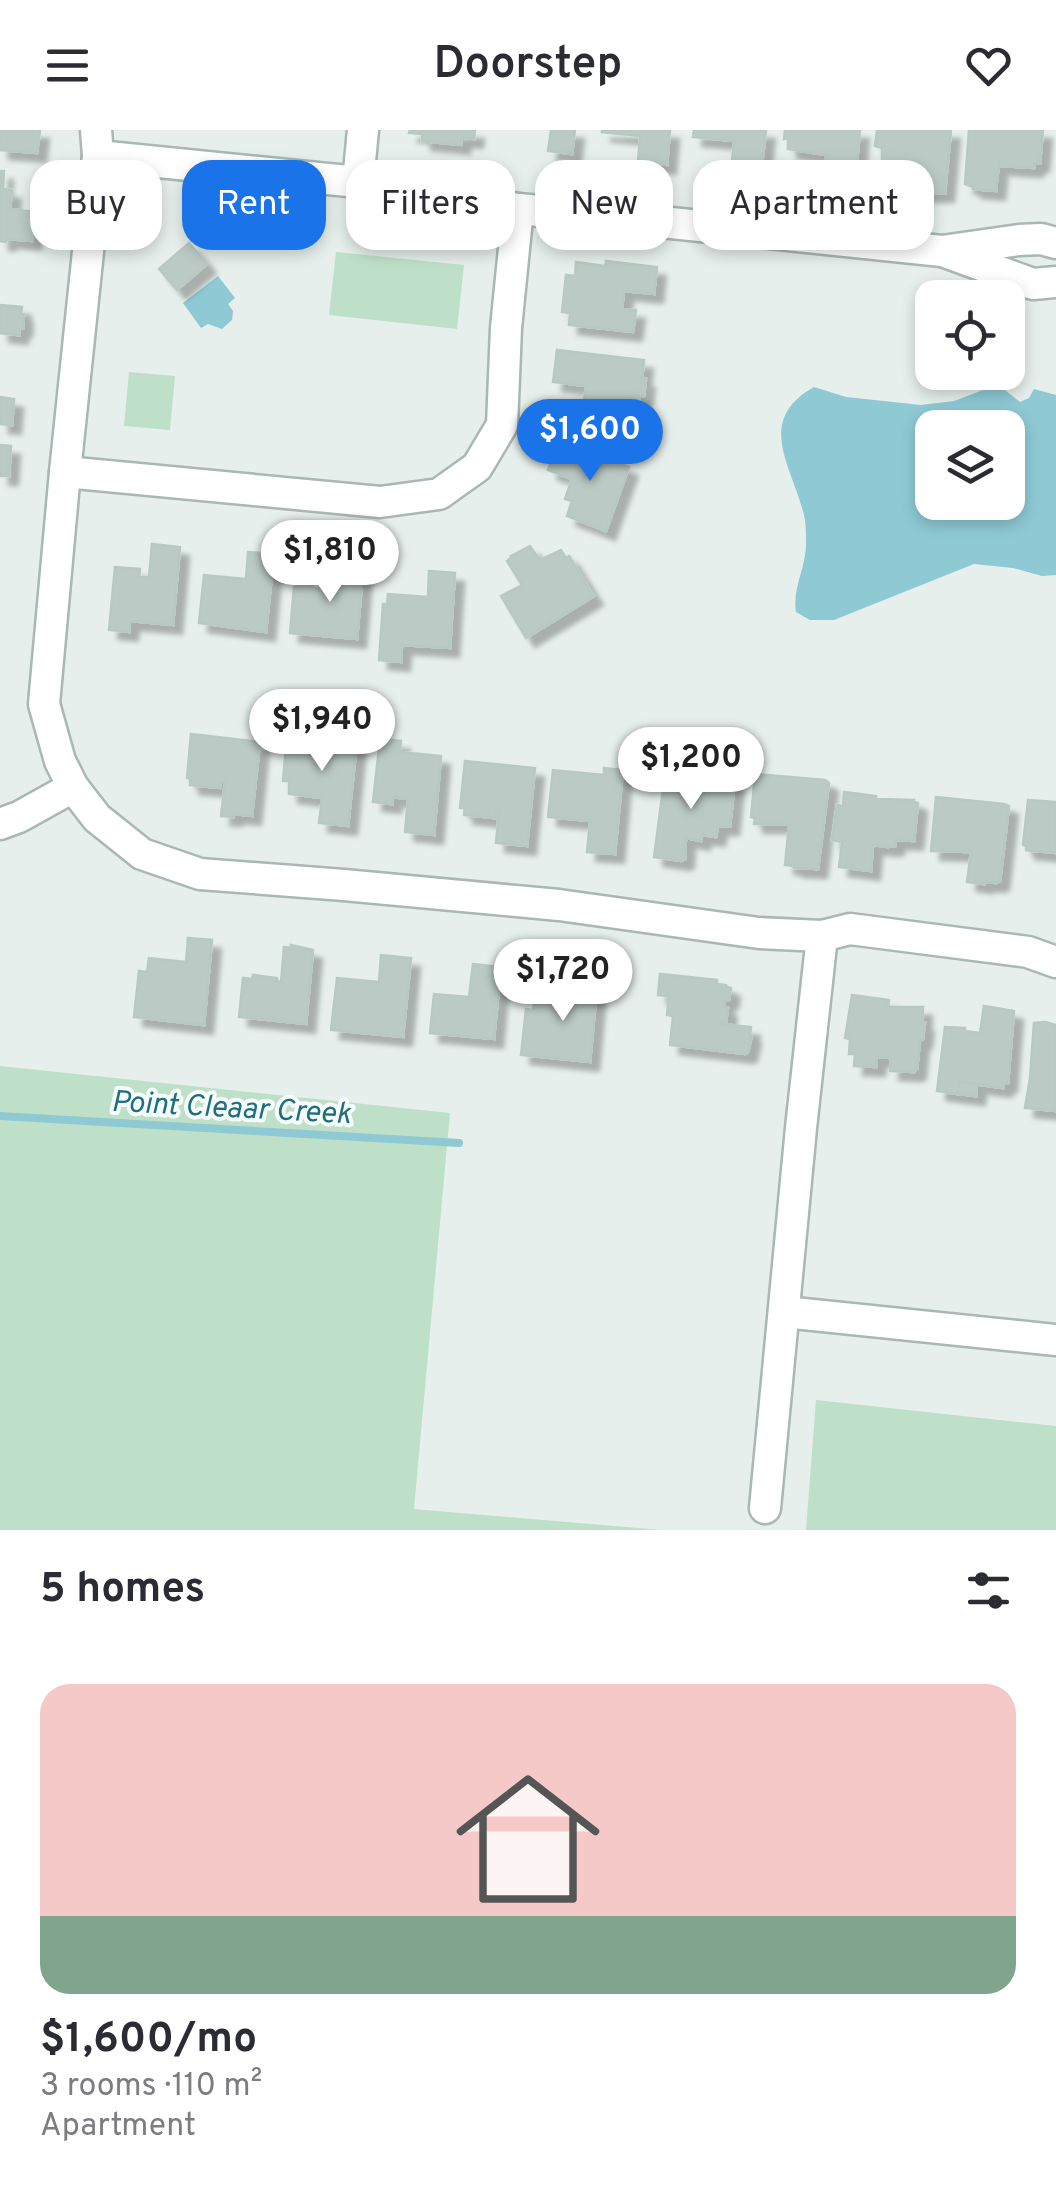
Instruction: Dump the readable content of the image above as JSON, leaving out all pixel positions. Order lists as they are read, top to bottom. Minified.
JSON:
{"water":["Point Cleaar Creek"],"page":{"header":"Doorstep","chip":["Buy","Rent","Filters","New","Apartment"],"price":["$1,600","$1,810","$1,940","$1,200","$1,720"],"heading":"5 homes","list":[{"name":"$1,600/mo","note":"3 rooms · 110 m² · Apartment"}]}}
